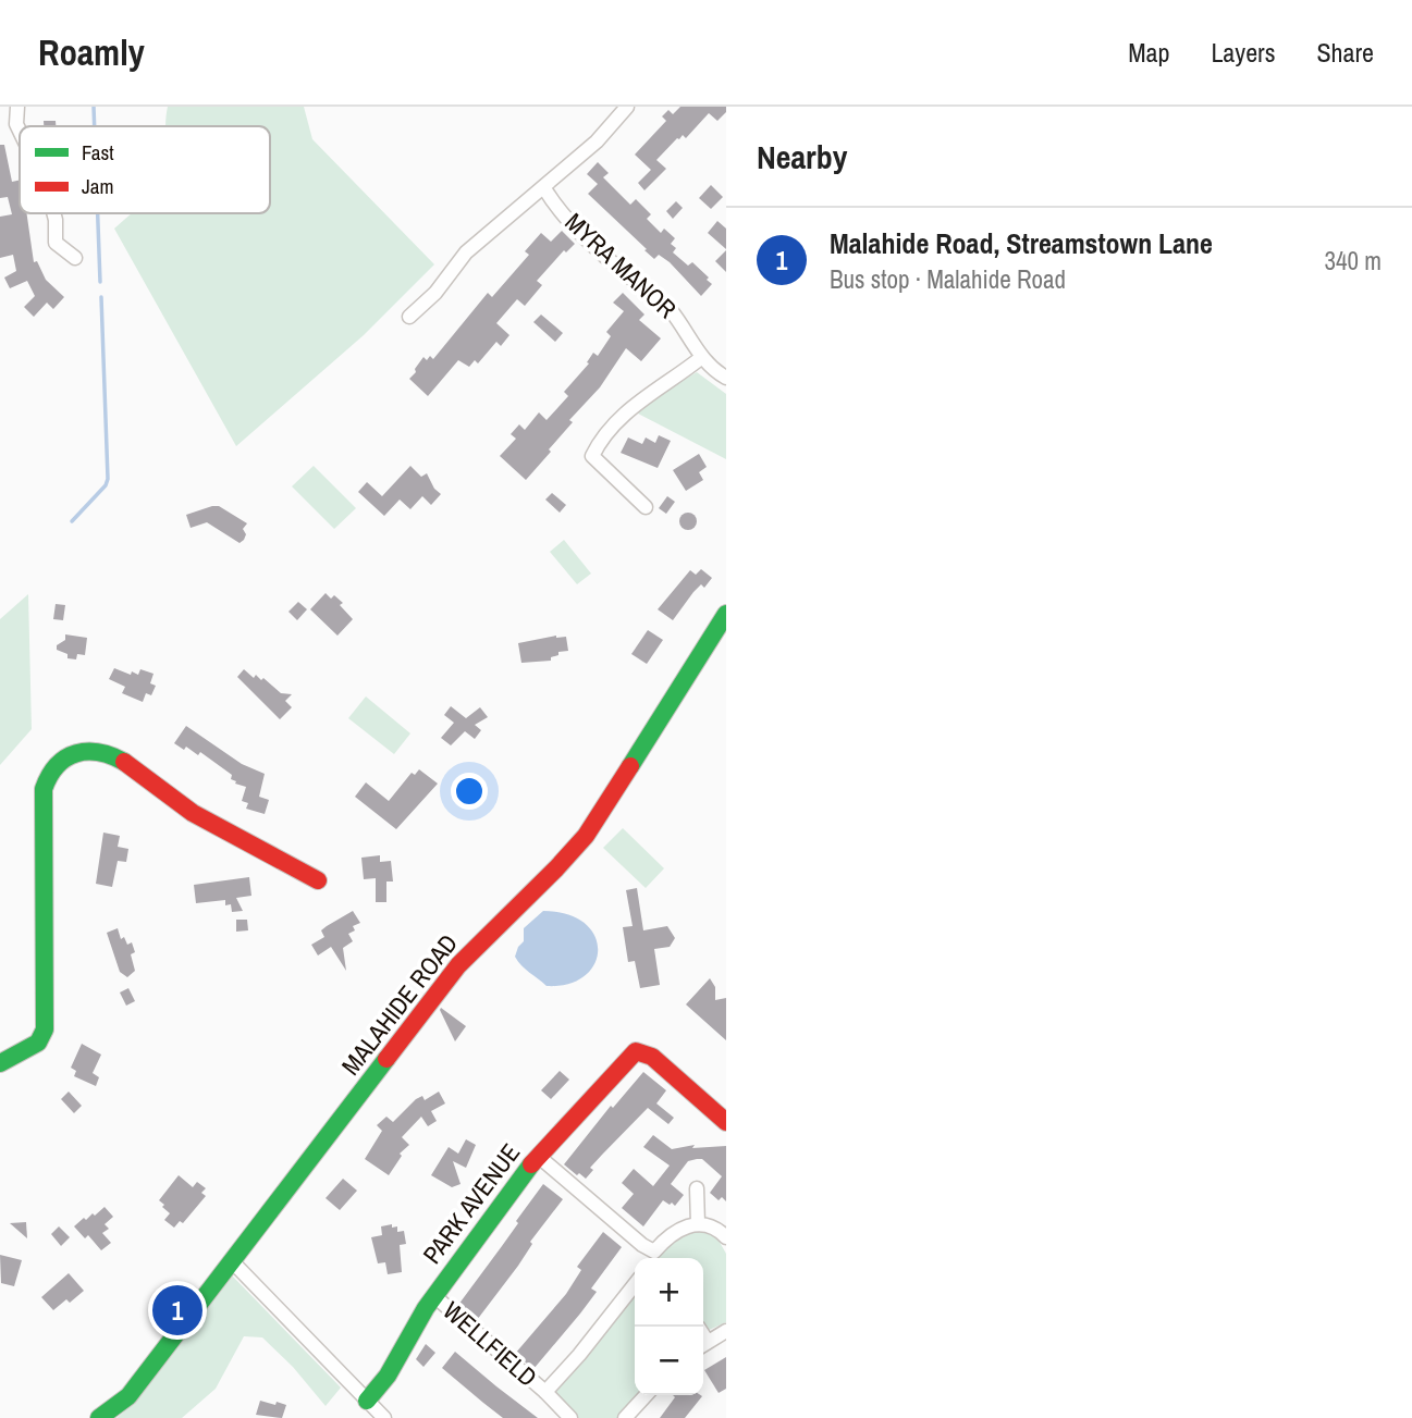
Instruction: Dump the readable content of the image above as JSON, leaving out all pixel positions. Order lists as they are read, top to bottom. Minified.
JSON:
{"streets":{"street":["MYRA MANOR","MALAHIDE ROAD","PARK AVENUE","WELLFIELD"]},"crossings":[["PARK AVENUE","WELLFIELD"]],"legend":["Fast","Jam"],"page":{"header":"Roamly","nav":["Map","Layers","Share"],"heading":"Nearby","list":[{"mark":"1","name":"Malahide Road, Streamstown Lane","note":"Bus stop · Malahide Road","value":"340 m"}],"map_buttons":["+","−"],"pins":"1"}}
